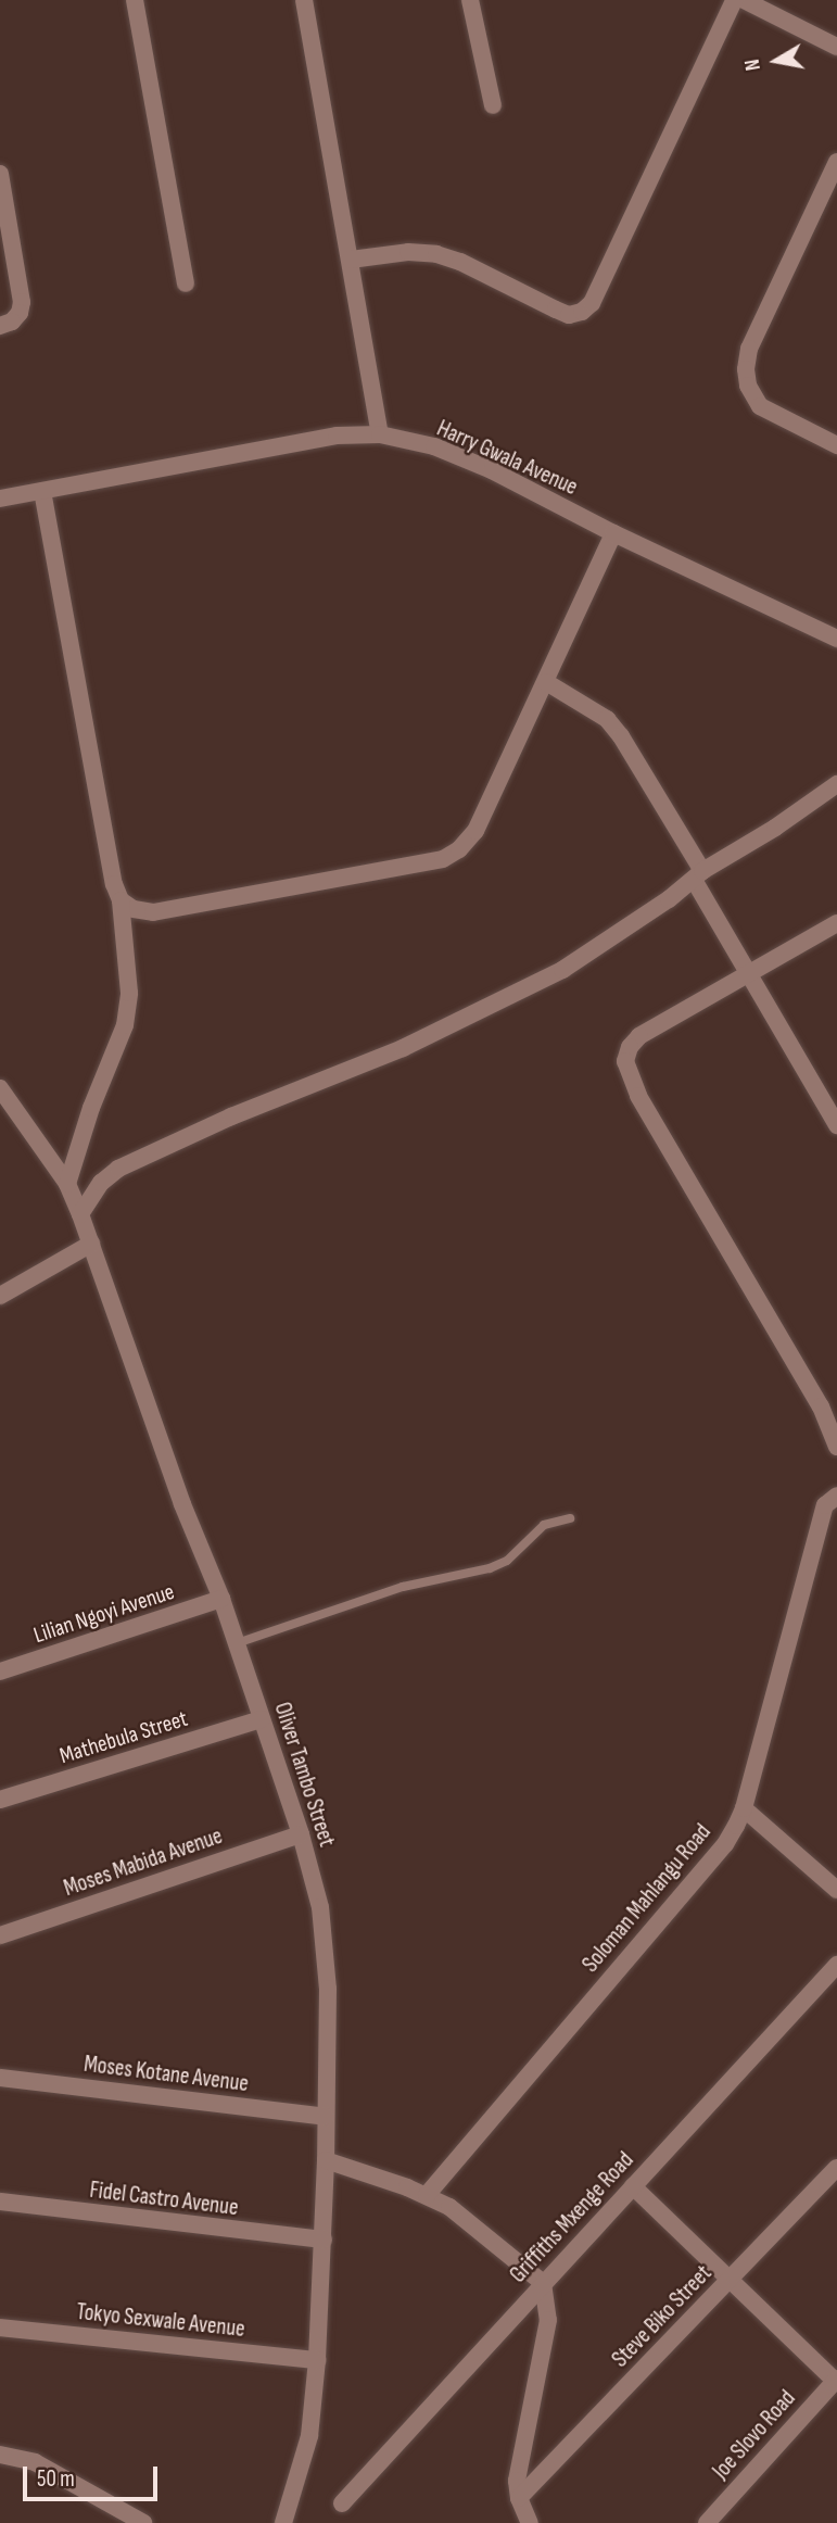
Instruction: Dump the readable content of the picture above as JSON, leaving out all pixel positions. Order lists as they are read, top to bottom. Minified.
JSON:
{"streets":{"street":["Harry Gwala Avenue","Lilian Ngoyi Avenue","Mathebula Street","Oliver Tambo Street","Moses Mabida Avenue","Soloman Mahlangu Road","Moses Kotane Avenue","Fidel Castro Avenue","Griffiths Mxenge Road","Steve Biko Street","Tokyo Sexwale Avenue","Joe Slovo Road"]},"crossings":[["Lilian Ngoyi Avenue","Oliver Tambo Street"],["Mathebula Street","Oliver Tambo Street"],["Oliver Tambo Street","Moses Mabida Avenue"],["Oliver Tambo Street","Moses Kotane Avenue"],["Oliver Tambo Street","Fidel Castro Avenue"],["Oliver Tambo Street","Tokyo Sexwale Avenue"]],"scale_bar":"50 m","north":"left"}
